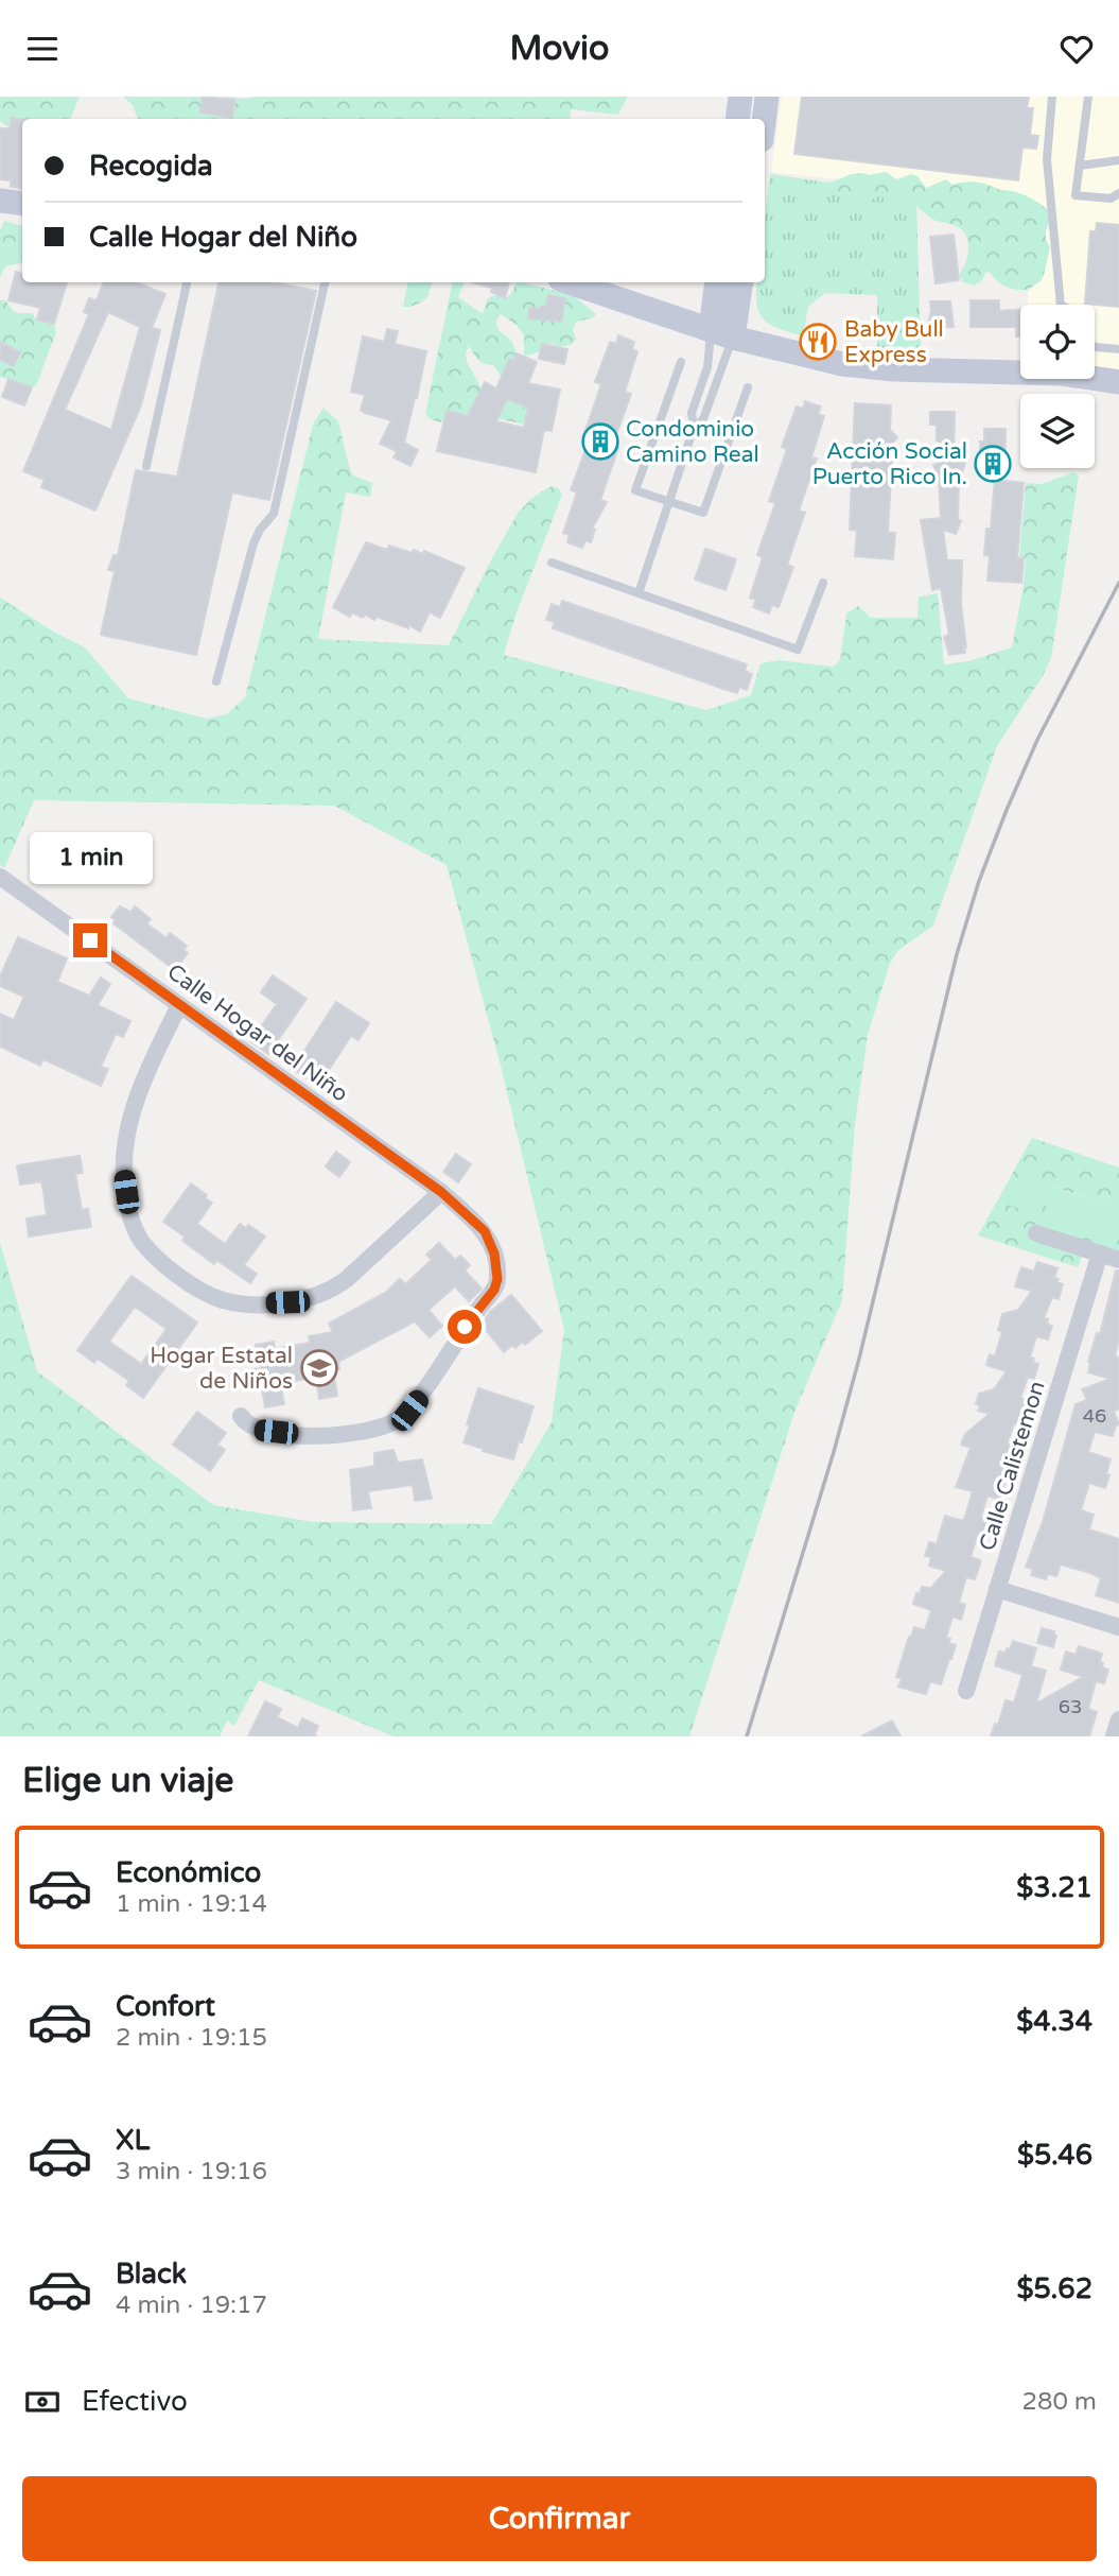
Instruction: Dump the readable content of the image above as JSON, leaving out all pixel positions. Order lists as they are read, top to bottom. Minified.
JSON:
{"streets":{"street":["Calle Hogar del Niño","Calle Calistemon"]},"places":{"restaurant":["Baby Bull Express"],"building":["Condominio Camino Real","Acción Social Puerto Rico In."],"school or university":["Hogar Estatal de Niños"]},"house_numbers":["46","63"],"page":{"header":"Movio","banner":["Recogida","Calle Hogar del Niño"],"bubble":"1 min","heading":"Elige un viaje","list":[{"name":"Económico","note":"1 min · 19:14","value":"$3.21"},{"name":"Confort","note":"2 min · 19:15","value":"$4.34"},{"name":"XL","note":"3 min · 19:16","value":"$5.46"},{"name":"Black","note":"4 min · 19:17","value":"$5.62"}],"pay":["Efectivo","280 m"],"buttons":"Confirmar"}}
